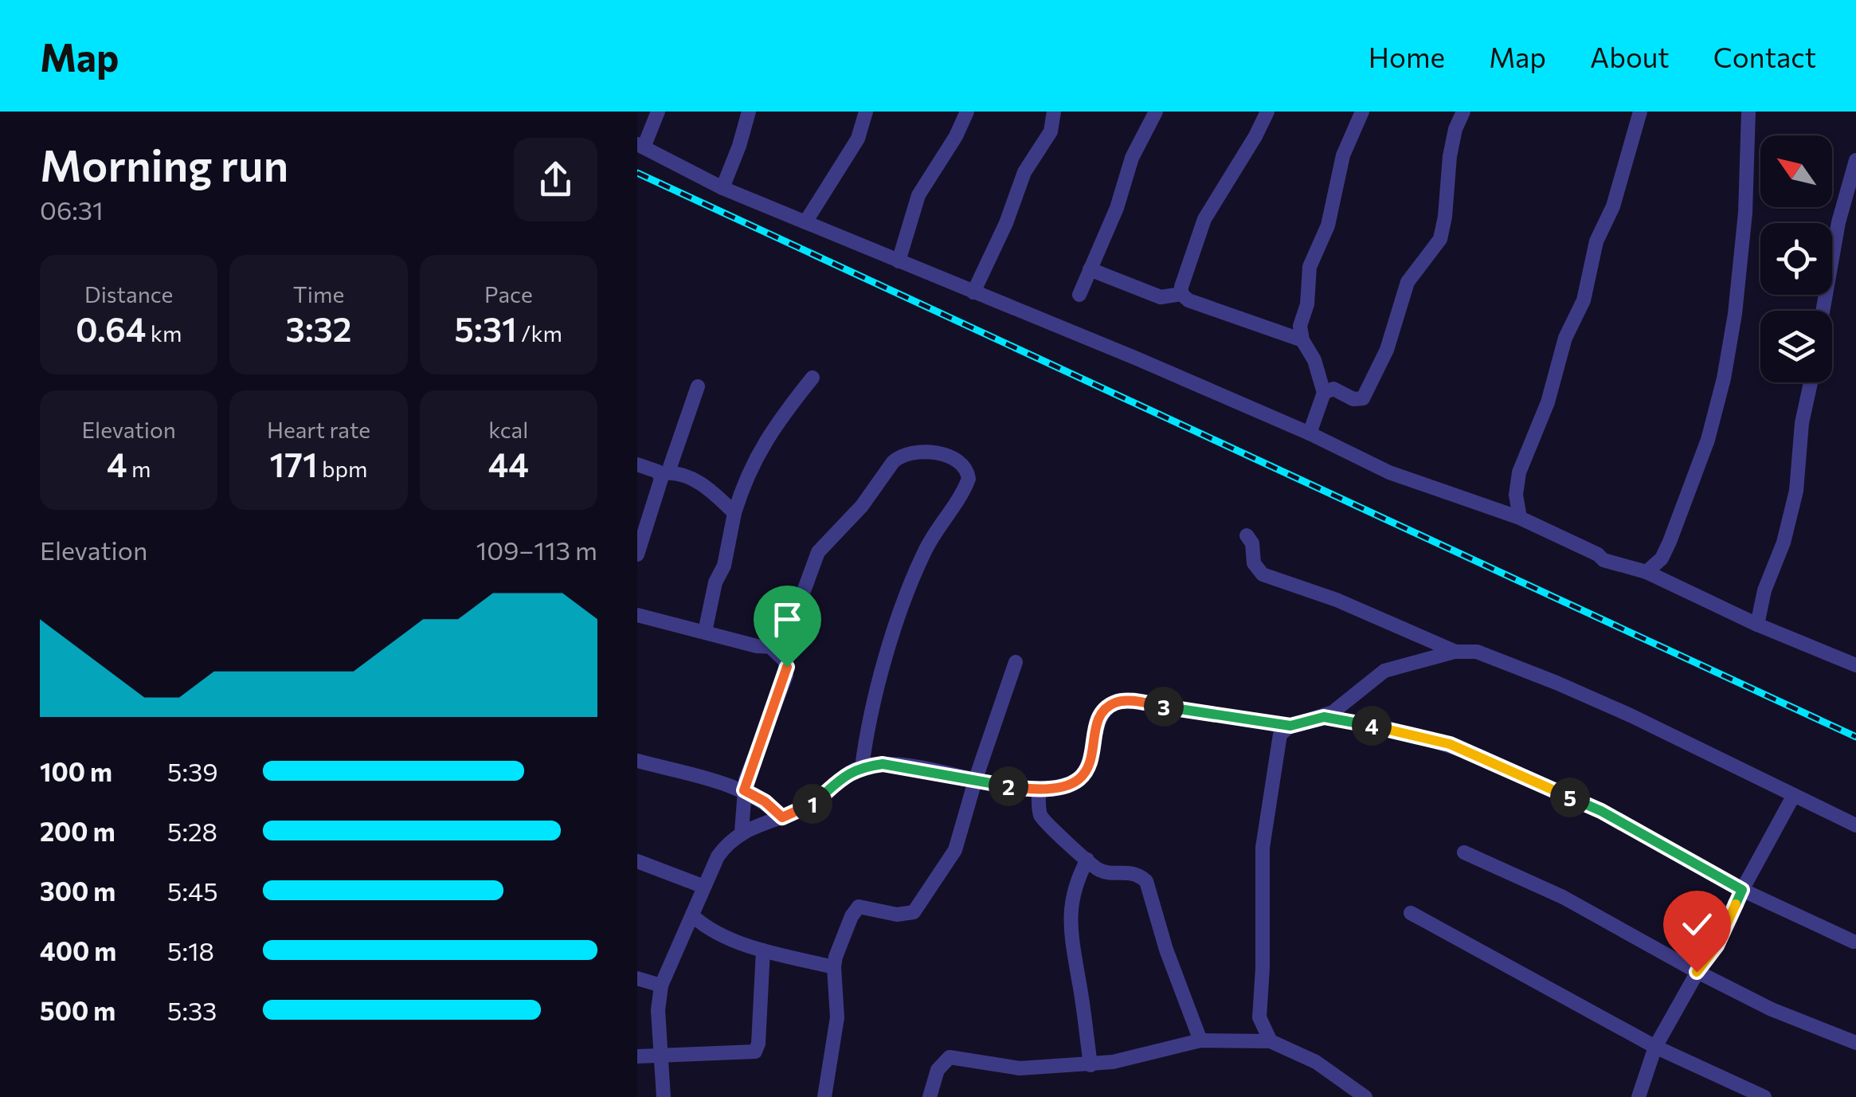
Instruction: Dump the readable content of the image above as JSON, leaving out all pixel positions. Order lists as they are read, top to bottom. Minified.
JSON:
{"north":"top left","page":{"header":"Map","nav":["Home","Map","About","Contact"],"heading":["Morning run","06:31"],"stats":[["Distance","0.64 km"],["Time","3:32"],["Pace","5:31 /km"],["Elevation","4 m"],["Heart rate","171 bpm"],["kcal","44"]],"chart":["Elevation","109–113 m"],"pins":["3","4","2","5","1"],"list":[{"name":"100 m","note":"5:39"},{"name":"200 m","note":"5:28"},{"name":"300 m","note":"5:45"},{"name":"400 m","note":"5:18"},{"name":"500 m","note":"5:33"}]}}
